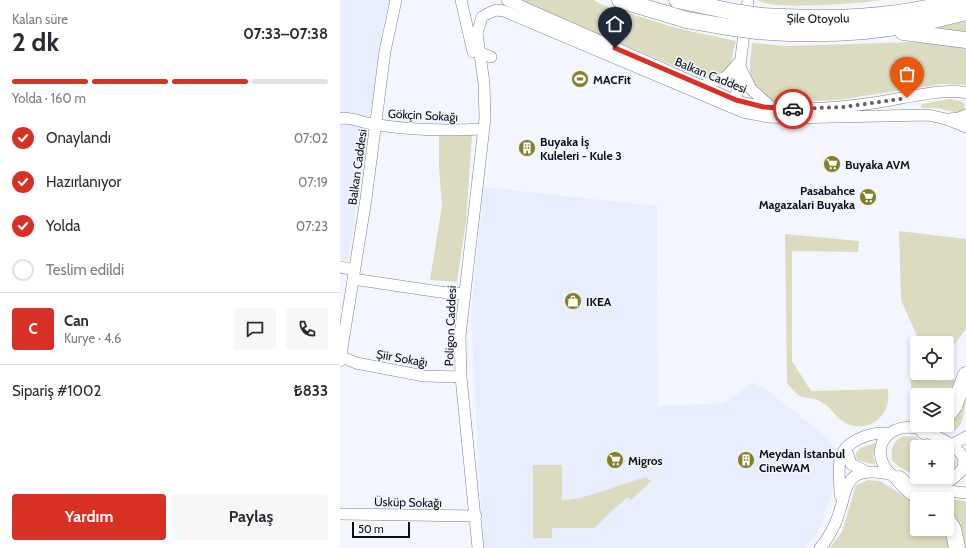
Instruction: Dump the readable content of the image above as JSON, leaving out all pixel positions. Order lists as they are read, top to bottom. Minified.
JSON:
{"streets":{"highway":["Şile Otoyolu"],"street":["Balkan Caddesi","Gökçin Sokağı","Poligon Caddesi","Şiir Sokağı","Üsküp Sokağı"]},"crossings":[["Balkan Caddesi","Gökçin Sokağı"],["Balkan Caddesi","Şiir Sokağı"],["Gökçin Sokağı","Poligon Caddesi"],["Poligon Caddesi","Şiir Sokağı"],["Poligon Caddesi","Üsküp Sokağı"]],"places":{"sports":["MACFit"],"building":["Buyaka İş Kuleleri - Kule 3","Meydan İstanbul CineWAM"],"supermarket":["Buyaka AVM","Pasabahce Magazalari Buyaka","Migros"],"shop":["IKEA"]},"scale_bar":"50 m","page":{"heading":["2 dk","Kalan süre","07:33–07:38"],"panel":["Can","Kurye · 4.6","Sipariş #1002","₺833"],"bar":"Yolda · 160 m","list":[["Onaylandı","07:02"],["Hazırlanıyor","07:19"],["Yolda","07:23"],"Teslim edildi"],"round":"C","map_buttons":["+","−"],"buttons":["Yardım","Paylaş"],"scale":"50 m"}}
